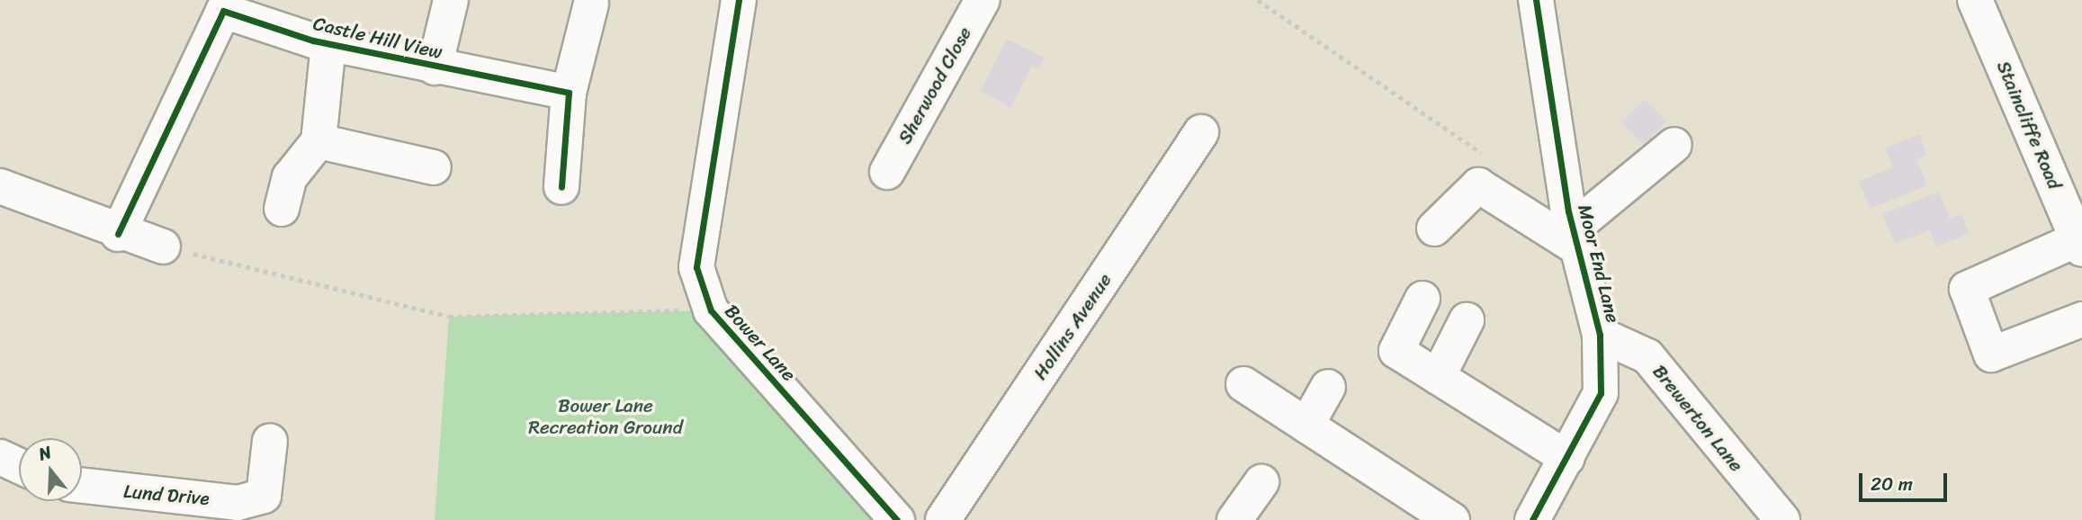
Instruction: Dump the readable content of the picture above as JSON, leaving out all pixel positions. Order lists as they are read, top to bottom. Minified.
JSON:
{"streets":{"street":["Castle Hill View","Sherwood Close","Staincliffe Road","Moor End Lane","Hollins Avenue","Bower Lane","Brewerton Lane","Lund Drive"]},"crossings":[["Moor End Lane","Brewerton Lane"]],"parks":["Bower Lane Recreation Ground"],"scale_bar":"20 m","north":"top"}
